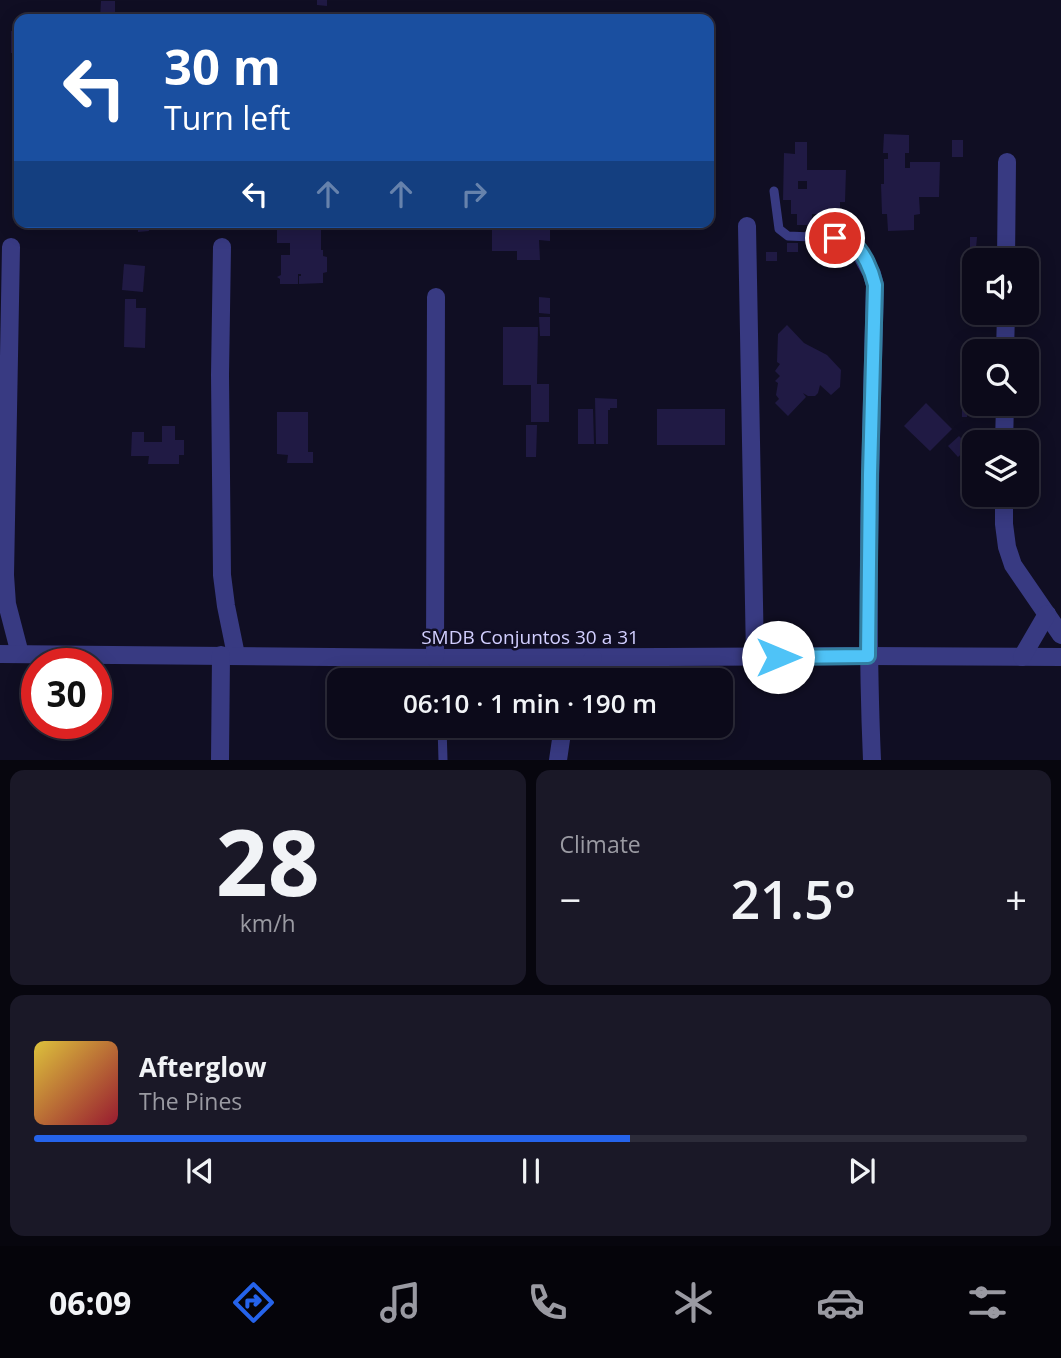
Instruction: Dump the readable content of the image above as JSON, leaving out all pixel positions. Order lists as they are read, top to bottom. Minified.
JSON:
{"streets":{"street":["SMDB Conjuntos 30 a 31"]},"page":{"turn":["30 m","Turn left"],"limit":"30","trip":"06:10 · 1 min · 190 m","tile":[["28","km/h"],"Climate"],"heat":["−","21.5°","+"],"song":["Afterglow","The Pines"],"tabs":"06:09"}}
